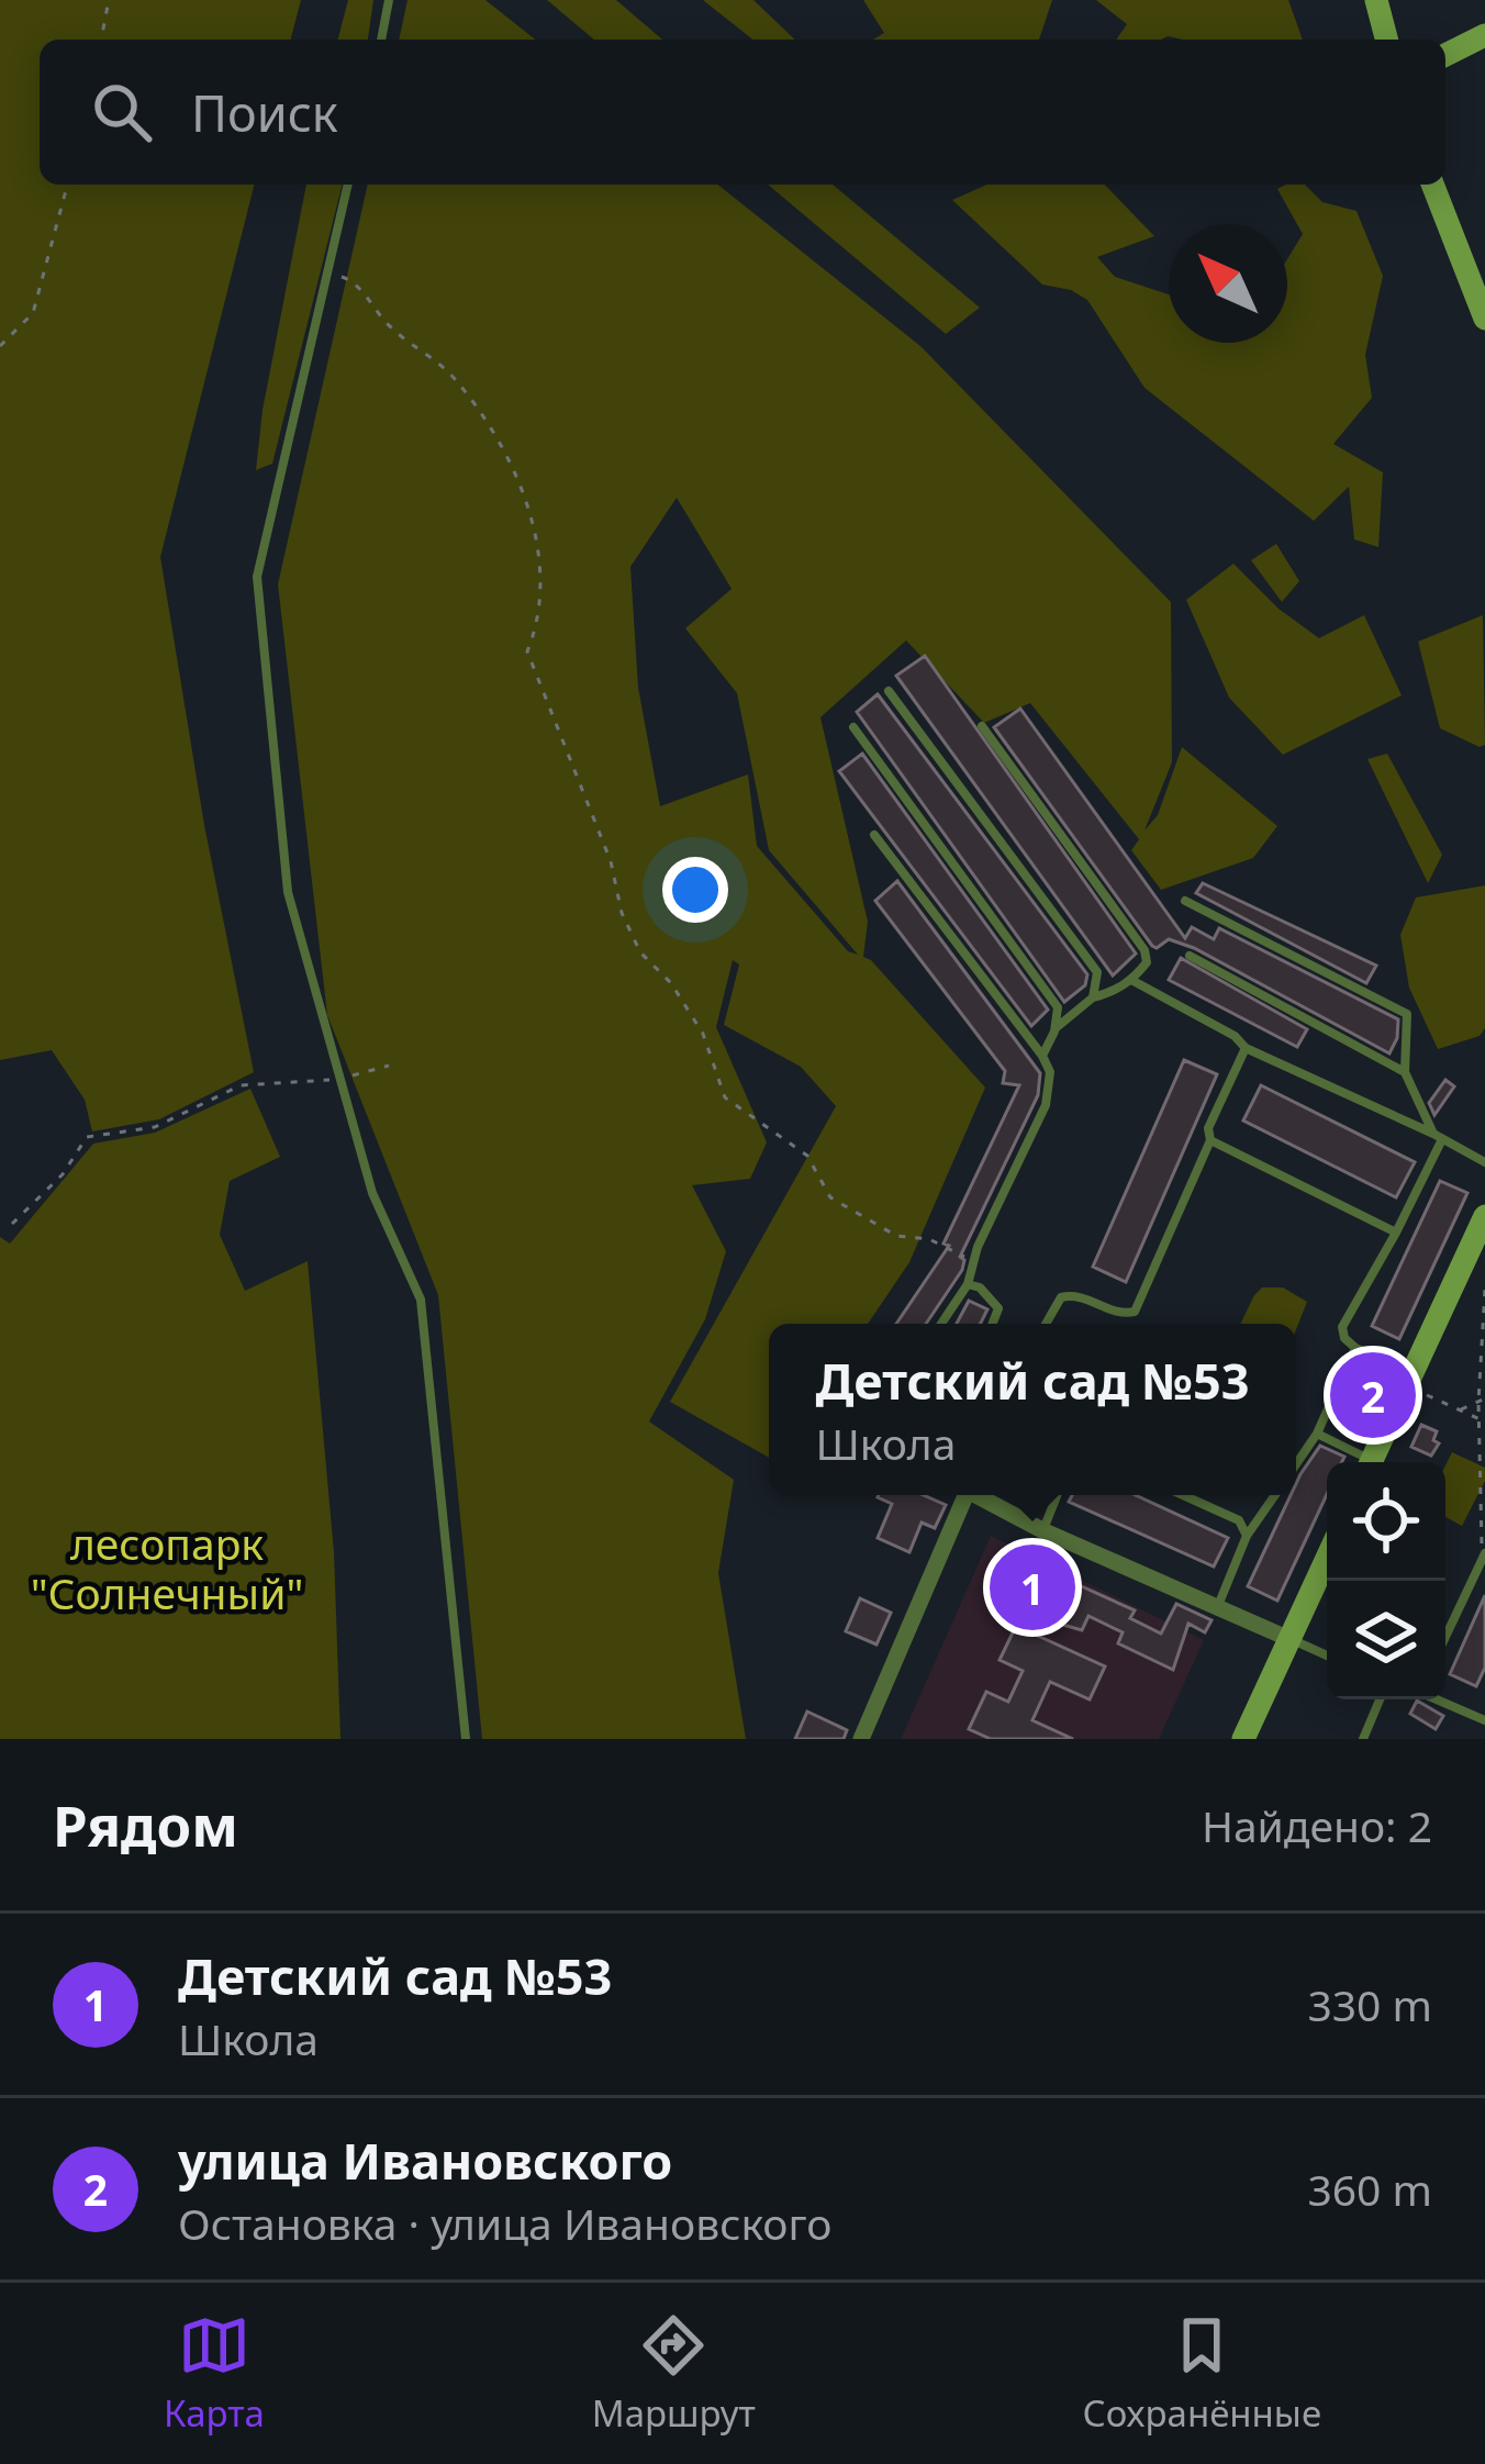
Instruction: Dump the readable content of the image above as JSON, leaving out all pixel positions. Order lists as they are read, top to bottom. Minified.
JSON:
{"parks":["лесопарк \"Солнечный\""],"north":"top left","page":{"search":"Поиск","popup":["Детский сад №53","Школа"],"pins":["2","1"],"heading":["Рядом","Найдено: 2"],"list":[{"mark":"1","name":"Детский сад №53","note":"Школа","value":"330 m"},{"mark":"2","name":"улица Ивановского","note":"Остановка · улица Ивановского","value":"360 m"}],"nav":["Карта","Маршрут","Сохранённые"]}}
